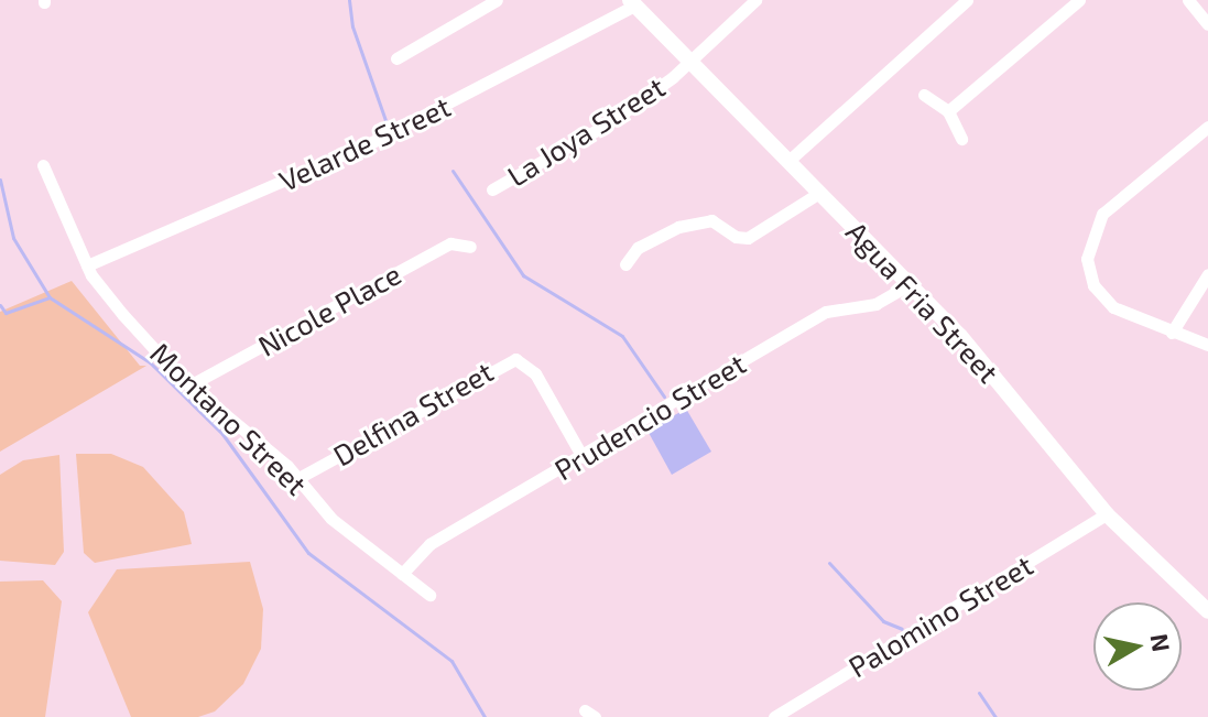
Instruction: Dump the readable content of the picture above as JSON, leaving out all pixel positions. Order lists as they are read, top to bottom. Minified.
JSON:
{"streets":{"street":["La Joya Street","Velarde Street","Agua Fria Street","Nicole Place","Delfina Street","Prudencio Street","Montano Street","Palomino Street"]},"crossings":[["La Joya Street","Agua Fria Street"],["Velarde Street","Agua Fria Street"],["Velarde Street","Montano Street"],["Agua Fria Street","Prudencio Street"],["Agua Fria Street","Palomino Street"],["Nicole Place","Montano Street"],["Delfina Street","Prudencio Street"],["Delfina Street","Montano Street"],["Prudencio Street","Montano Street"]],"north":"right"}
